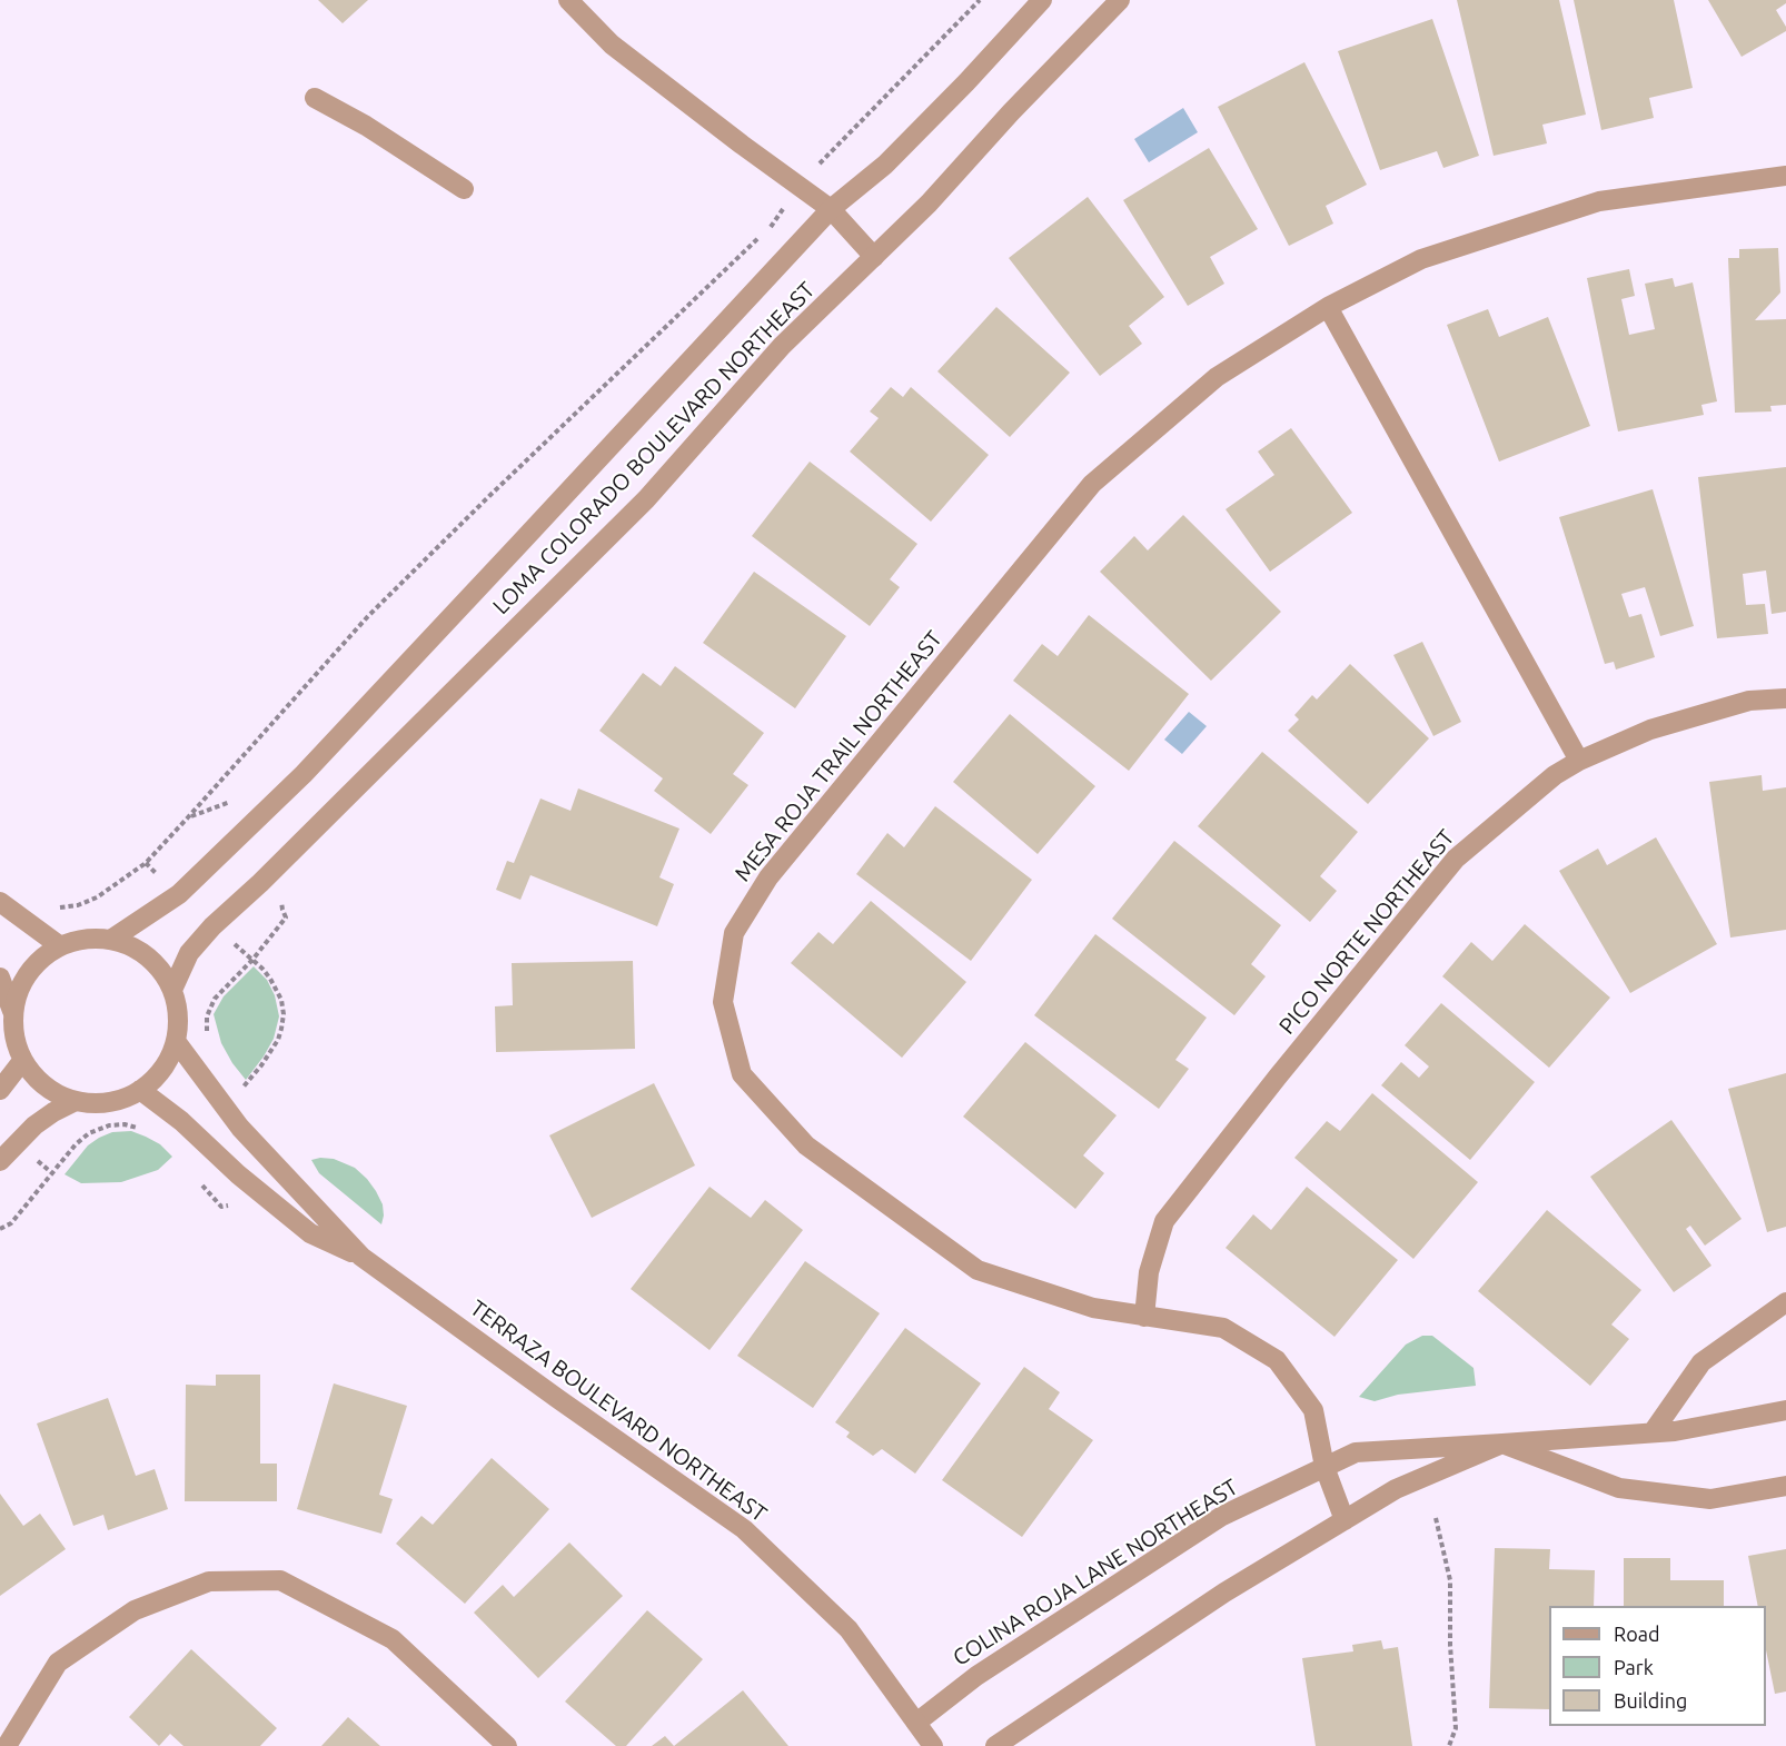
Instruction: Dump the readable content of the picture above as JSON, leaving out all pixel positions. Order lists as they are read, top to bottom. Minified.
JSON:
{"streets":{"street":["LOMA COLORADO BOULEVARD NORTHEAST","MESA ROJA TRAIL NORTHEAST","PICO NORTE NORTHEAST","TERRAZA BOULEVARD NORTHEAST","COLINA ROJA LANE NORTHEAST"]},"crossings":[["LOMA COLORADO BOULEVARD NORTHEAST","TERRAZA BOULEVARD NORTHEAST"],["MESA ROJA TRAIL NORTHEAST","PICO NORTE NORTHEAST"],["MESA ROJA TRAIL NORTHEAST","COLINA ROJA LANE NORTHEAST"],["TERRAZA BOULEVARD NORTHEAST","COLINA ROJA LANE NORTHEAST"]],"legend":["Road","Park","Building"]}
